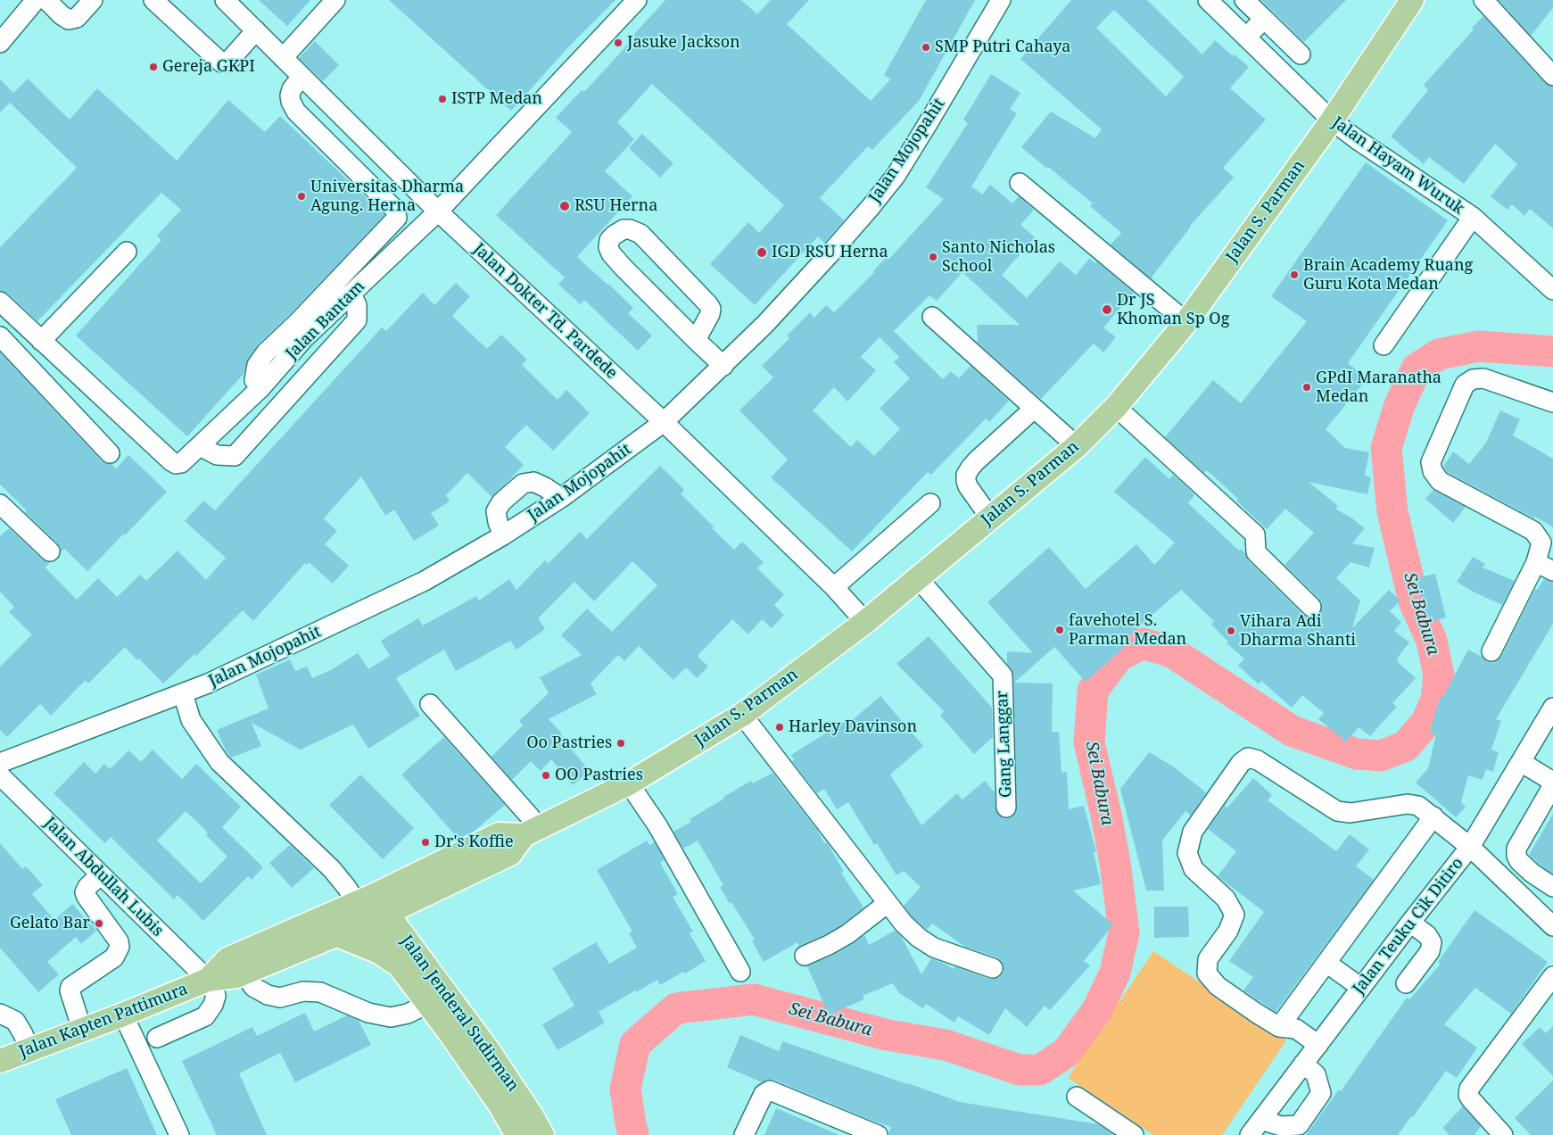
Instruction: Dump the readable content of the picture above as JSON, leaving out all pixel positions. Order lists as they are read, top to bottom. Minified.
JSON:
{"streets":{"main road":["Jalan S. Parman","Jalan Jenderal Sudirman","Jalan Kapten Pattimura"],"street":["Jalan Mojopahit","Jalan Hayam Wuruk","Jalan Dokter Td. Pardede","Jalan Bantam","Gang Langgar","Jalan Abdullah Lubis","Jalan Teuku Cik Ditiro"]},"crossings":[["Jalan Mojopahit","Jalan Dokter Td. Pardede"],["Jalan Hayam Wuruk","Jalan S. Parman"],["Jalan S. Parman","Jalan Dokter Td. Pardede"],["Jalan S. Parman","Gang Langgar"],["Jalan S. Parman","Jalan Jenderal Sudirman"],["Jalan S. Parman","Jalan Kapten Pattimura"],["Jalan Dokter Td. Pardede","Jalan Bantam"],["Jalan Abdullah Lubis","Jalan Kapten Pattimura"],["Jalan Jenderal Sudirman","Jalan Kapten Pattimura"]],"water":["Sei Babura"],"places":["Jasuke Jackson","SMP Putri Cahaya","Gereja GKPI","ISTP Medan","Universitas Dharma Agung. Herna","RSU Herna","IGD RSU Herna","Santo Nicholas School","Brain Academy Ruang Guru Kota Medan","Dr JS Khoman Sp Og","GPdI Maranatha Medan","favehotel S. Parman Medan","Vihara Adi Dharma Shanti","Harley Davinson","Oo Pastries","OO Pastries","Dr's Koffie","Gelato Bar"]}
